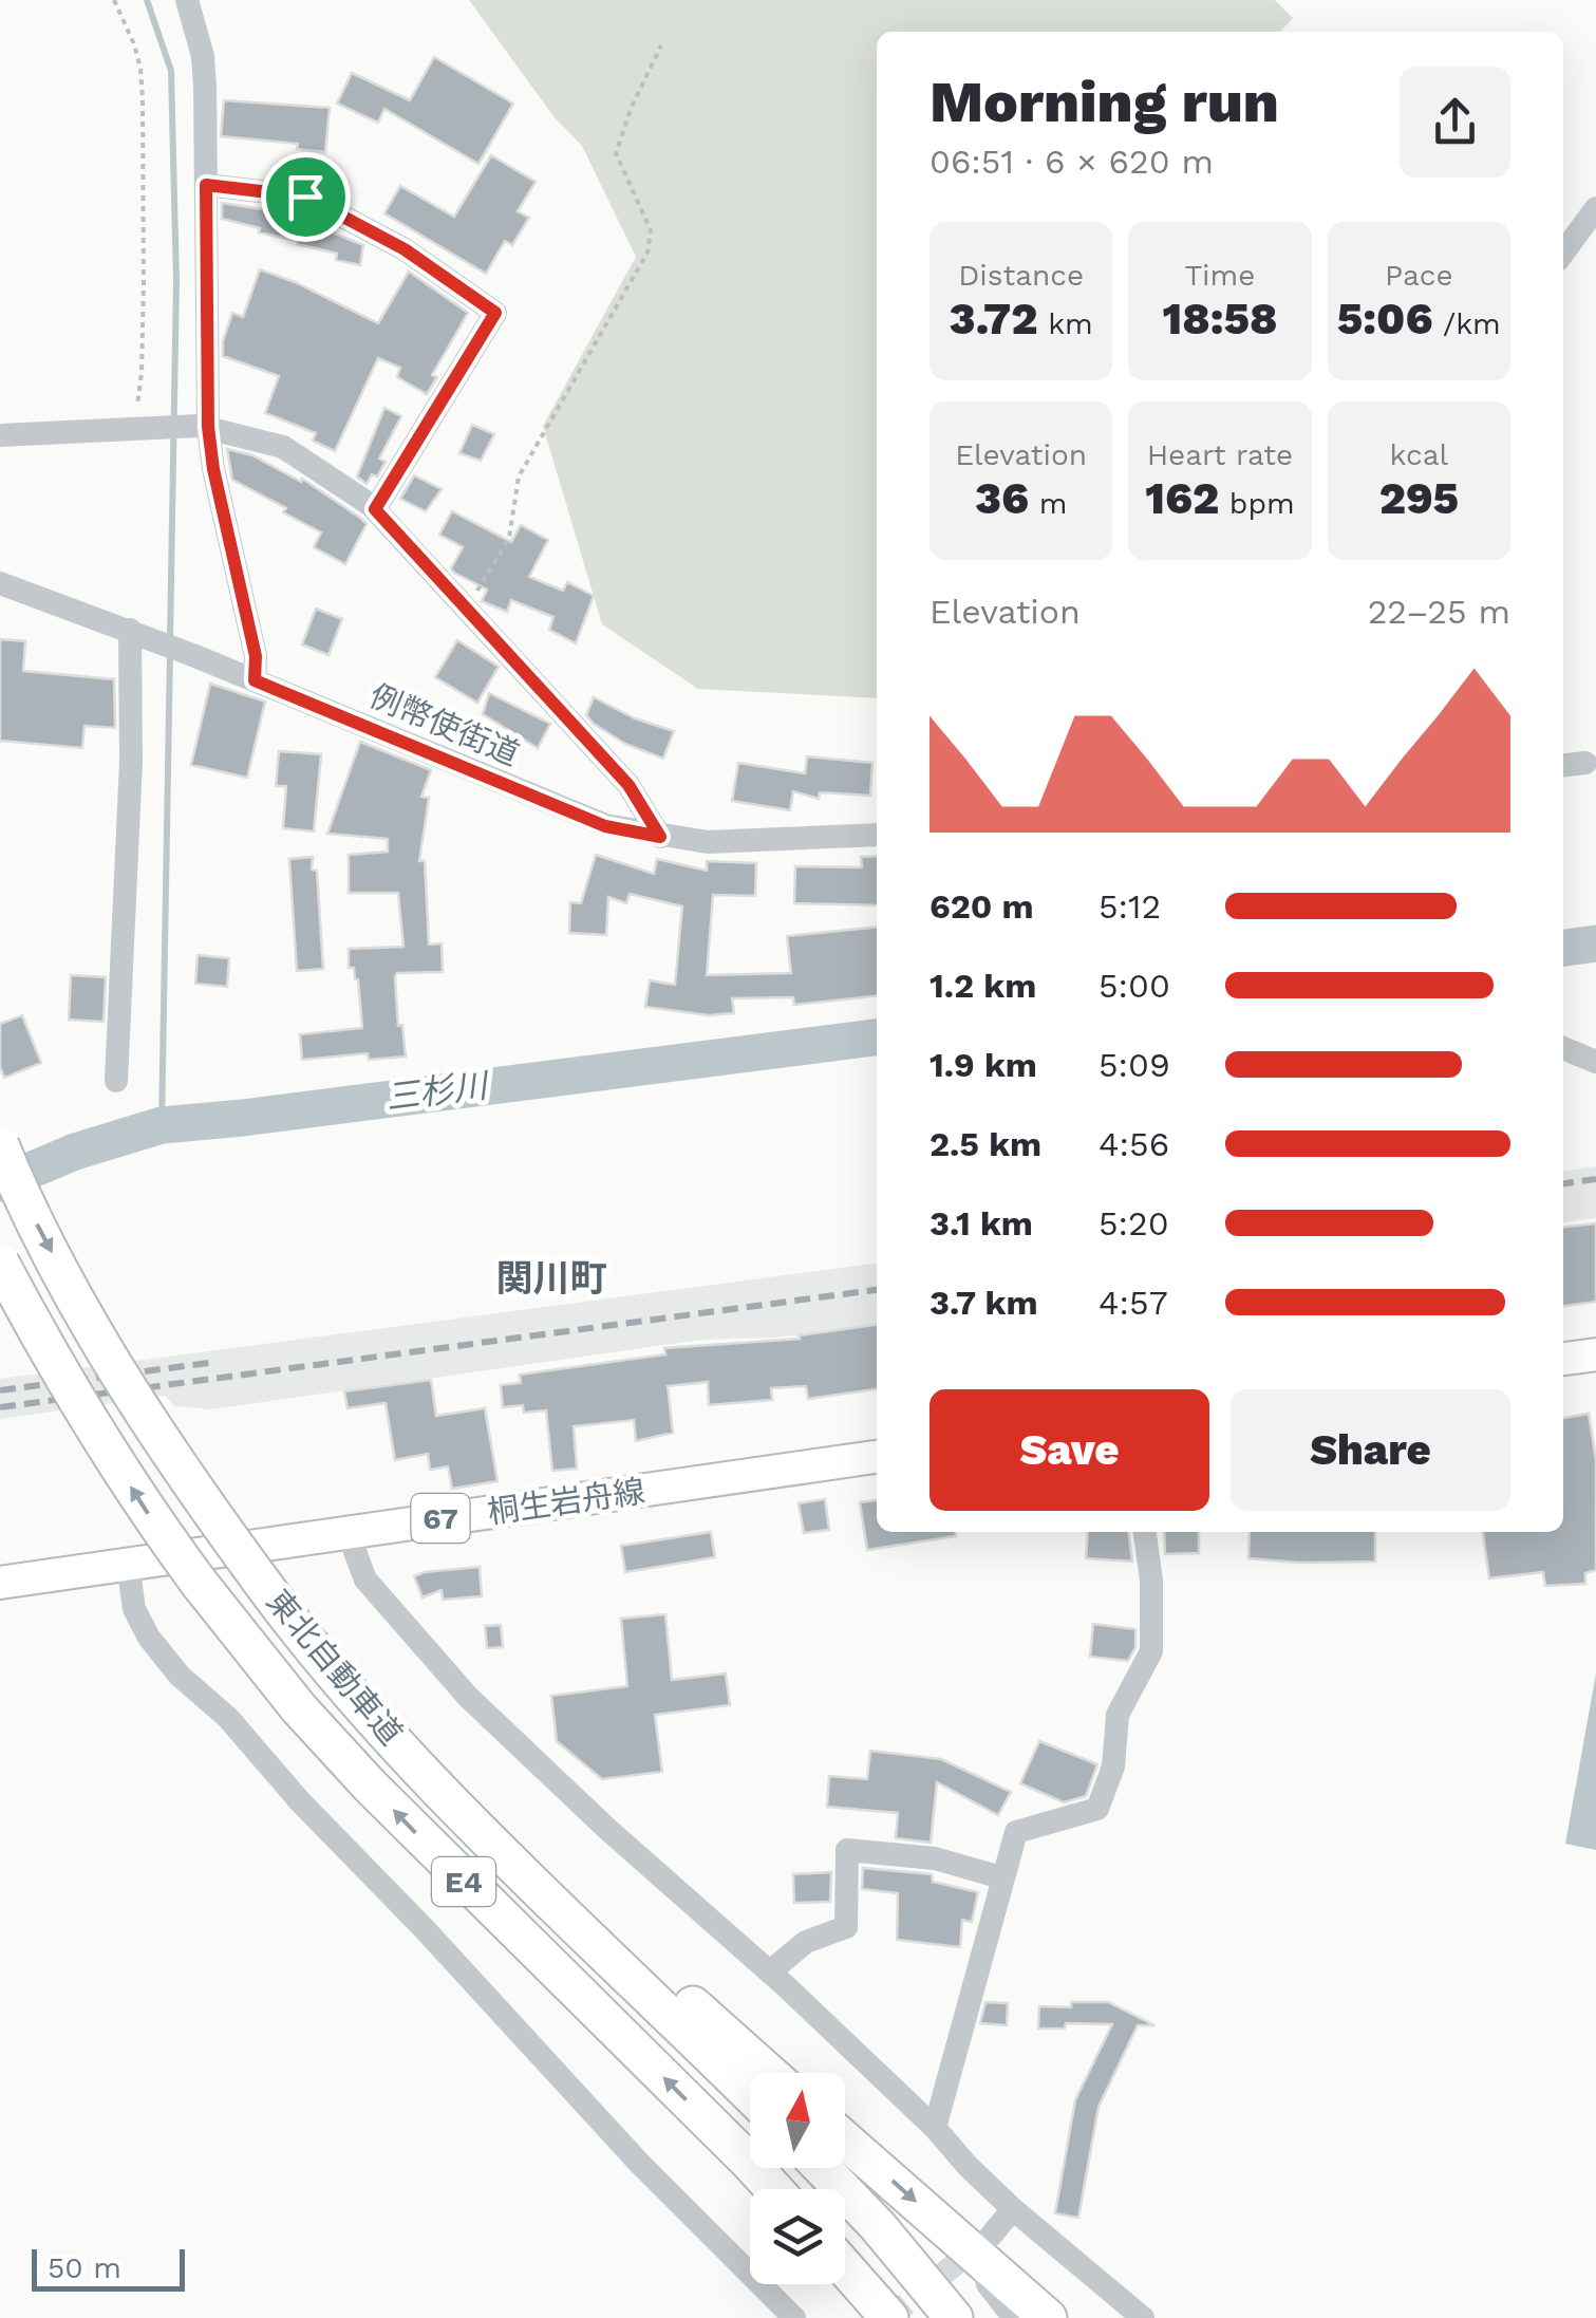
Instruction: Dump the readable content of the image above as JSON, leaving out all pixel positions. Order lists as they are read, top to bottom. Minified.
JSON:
{"streets":{"highway":["東北自動車道","E4"],"main road":["桐生岩舟線","67"],"street":["例幣使街道"]},"districts":["関川町"],"water":["三杉川"],"scale_bar":"50 m","north":"top","page":{"heading":["Morning run","06:51 · 6 × 620 m"],"stats":[["Distance","3.72 km"],["Time","18:58"],["Pace","5:06 /km"],["Elevation","36 m"],["Heart rate","162 bpm"],["kcal","295"]],"chart":["Elevation","22–25 m"],"list":[{"name":"620 m","note":"5:12"},{"name":"1.2 km","note":"5:00"},{"name":"1.9 km","note":"5:09"},{"name":"2.5 km","note":"4:56"},{"name":"3.1 km","note":"5:20"},{"name":"3.7 km","note":"4:57"}],"buttons":["Save","Share"],"scale":"50 m"}}
